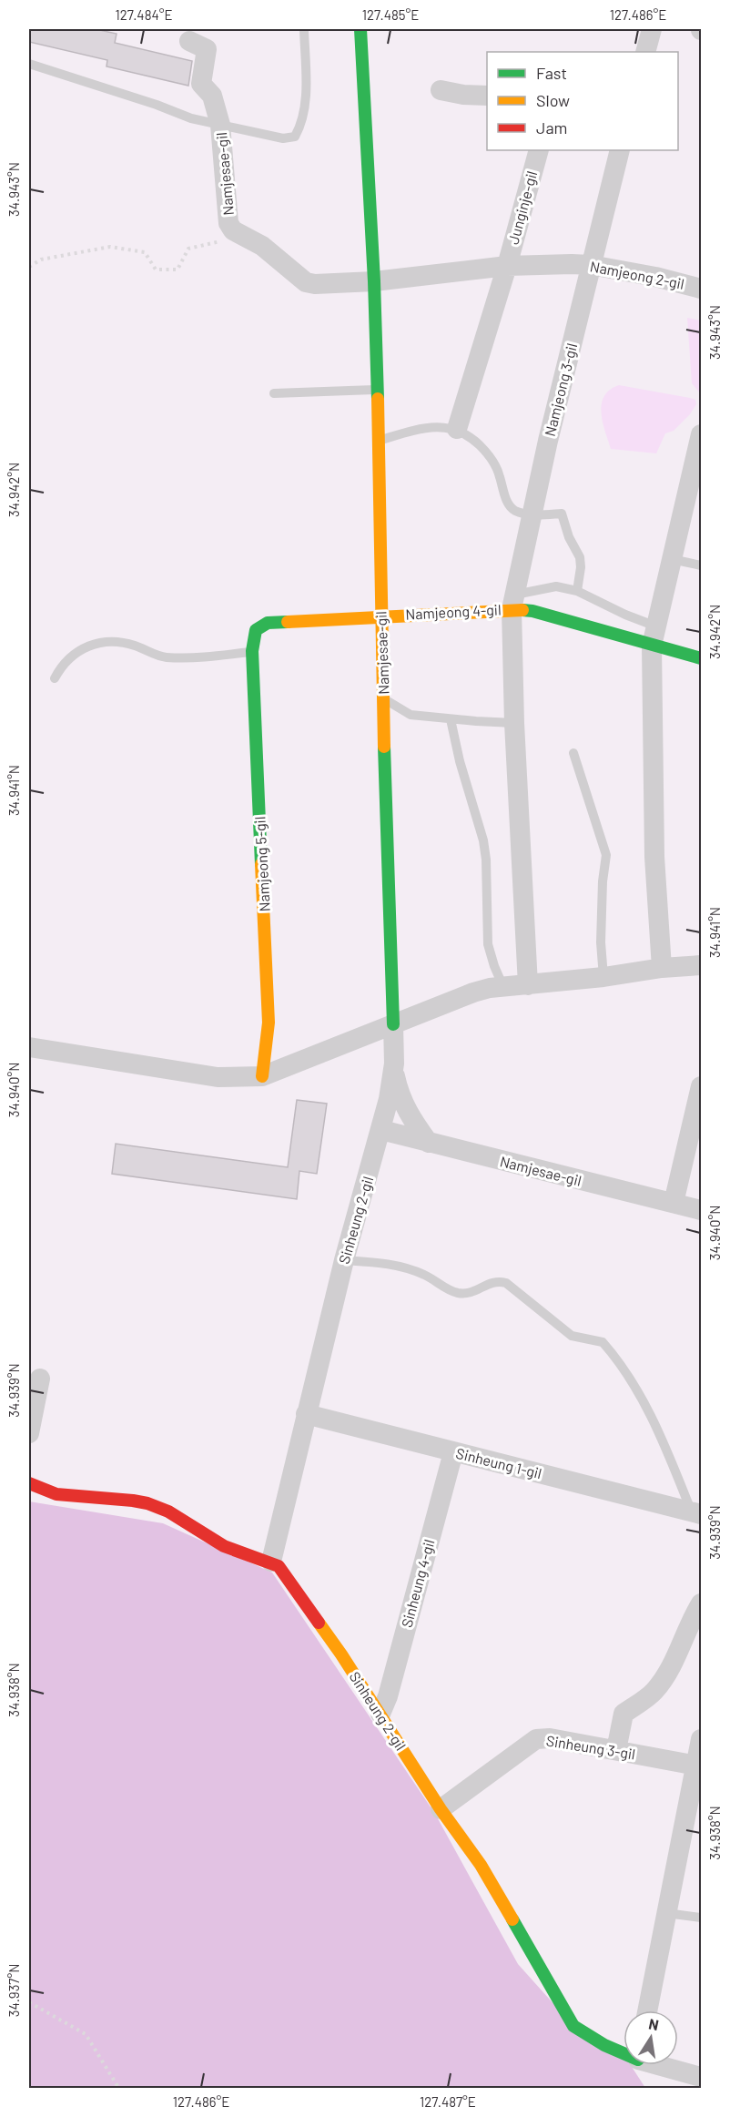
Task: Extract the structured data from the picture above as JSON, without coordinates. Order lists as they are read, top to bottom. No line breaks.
{"streets":{"street":["Namjesae-gil","Junginje-gil","Namjeong 2-gil","Namjeong 3-gil","Namjeong 4-gil","Namjeong 5-gil","Sinheung 2-gil","Sinheung 1-gil","Sinheung 4-gil","Sinheung 3-gil"]},"crossings":[["Namjesae-gil","Namjeong 2-gil"],["Namjesae-gil","Namjeong 4-gil"],["Namjesae-gil","Sinheung 2-gil"],["Junginje-gil","Namjeong 2-gil"],["Namjeong 2-gil","Namjeong 3-gil"],["Namjeong 3-gil","Namjeong 4-gil"],["Namjeong 4-gil","Namjeong 5-gil"],["Sinheung 2-gil","Sinheung 1-gil"],["Sinheung 2-gil","Sinheung 4-gil"],["Sinheung 2-gil","Sinheung 3-gil"],["Sinheung 1-gil","Sinheung 4-gil"]],"legend":["Fast","Slow","Jam"],"north":"top","coordinates":["127.484°E","127.485°E","127.486°E","34.943°N","34.942°N","34.941°N","34.940°N","34.939°N","34.938°N","34.937°N","127.487°E"]}
